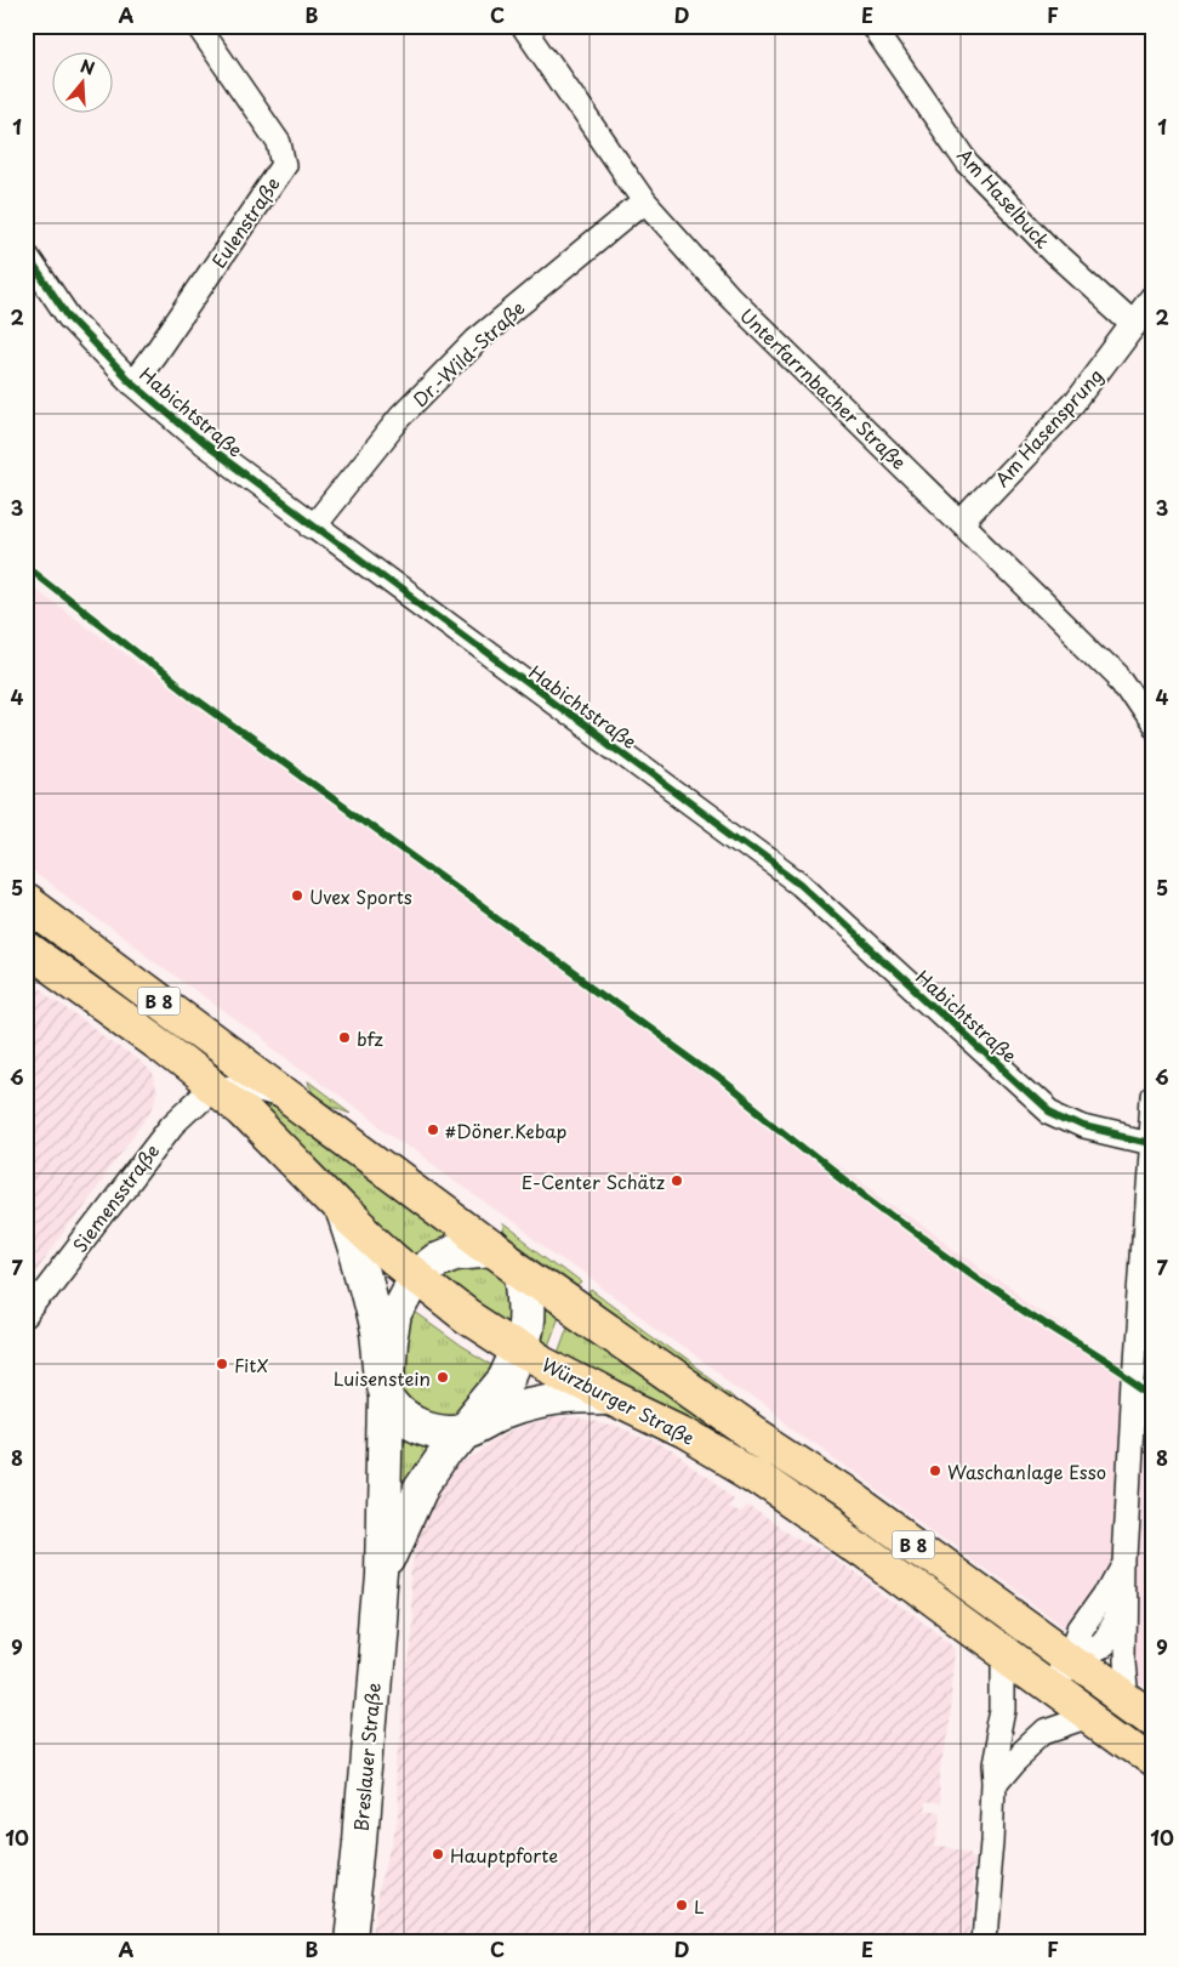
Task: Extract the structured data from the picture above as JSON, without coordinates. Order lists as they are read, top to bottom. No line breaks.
{"streets":{"main road":["B 8","Würzburger Straße","Breslauer Straße"],"street":["Am Haselbuck","Eulenstraße","Dr.-Wild-Straße","Unterfarrnbacher Straße","Habichtstraße","Am Hasensprung","Siemensstraße"]},"crossings":[["Am Haselbuck","Am Hasensprung"],["Eulenstraße","Habichtstraße"],["Dr.-Wild-Straße","Unterfarrnbacher Straße"],["Dr.-Wild-Straße","Habichtstraße"],["Unterfarrnbacher Straße","Am Hasensprung"],["Siemensstraße","Würzburger Straße"],["Würzburger Straße","Breslauer Straße"]],"places":["Uvex Sports","bfz","#Döner.Kebap","E-Center Schätz","FitX","Luisenstein","Waschanlage Esso","Hauptpforte","L"],"north":"top","grid":{"columns":["A","B","C","D","E","F"],"rows":["1","2","3","4","5","6","7","8","9","10"]}}
